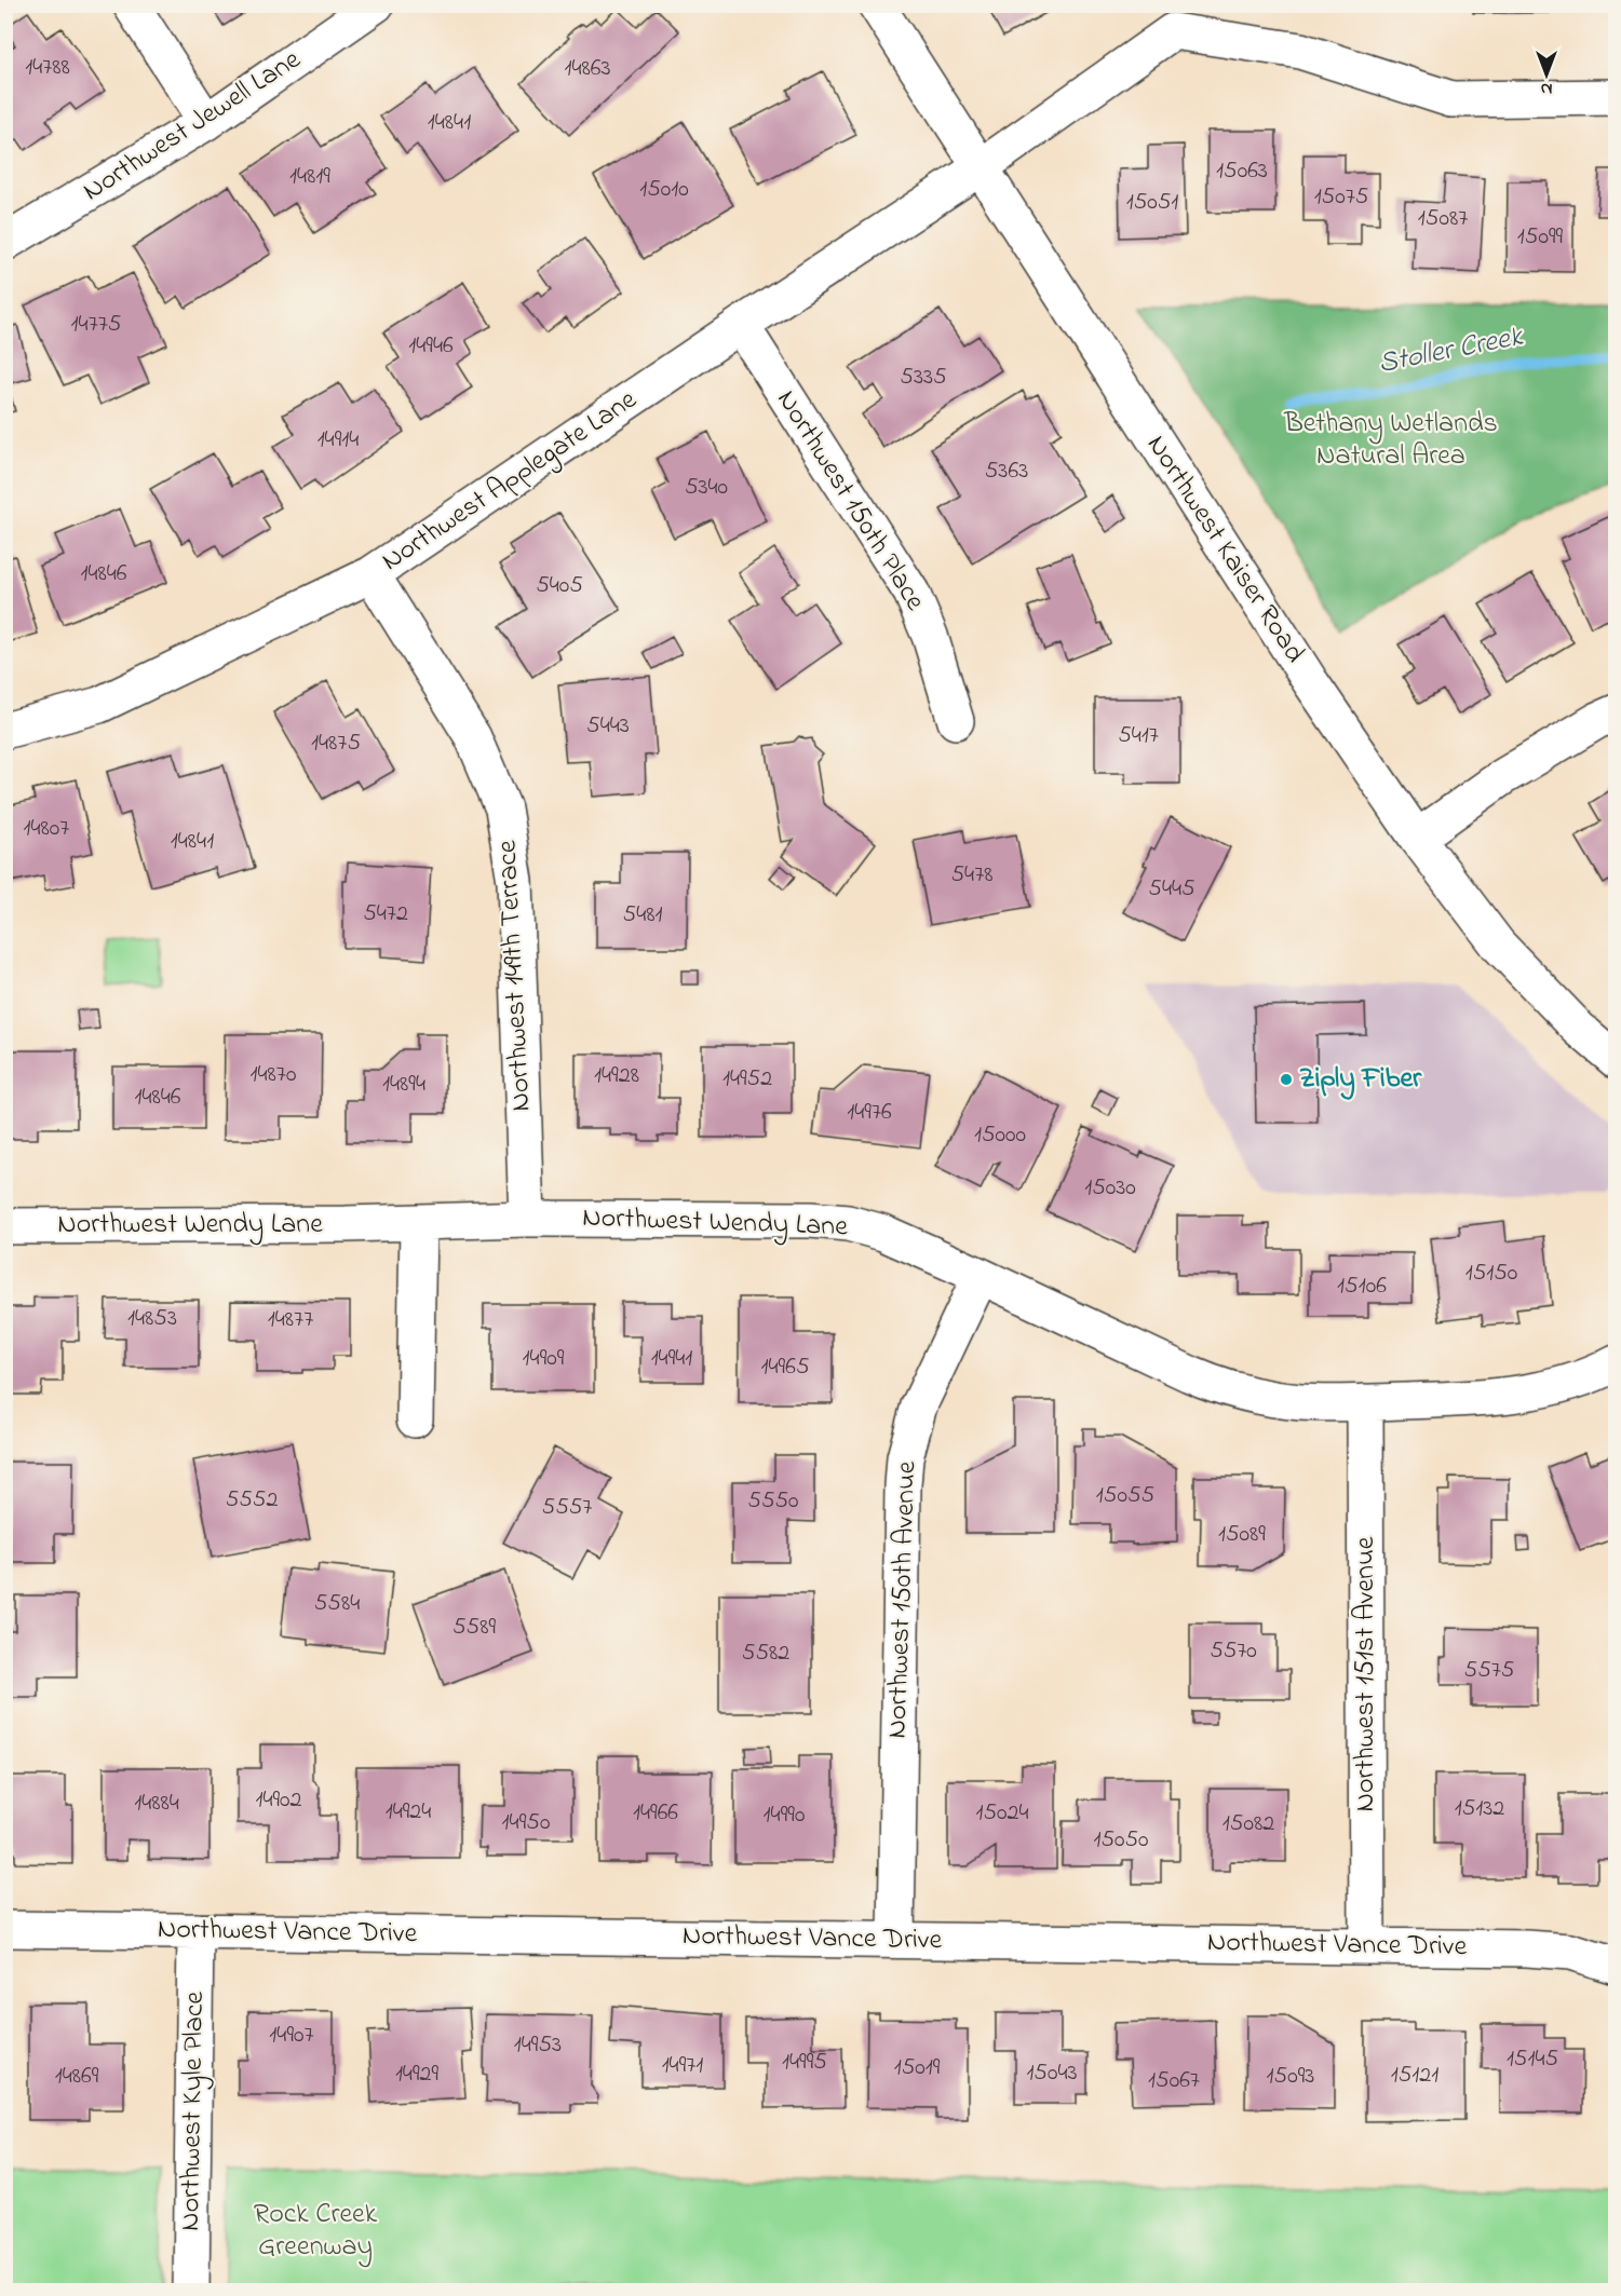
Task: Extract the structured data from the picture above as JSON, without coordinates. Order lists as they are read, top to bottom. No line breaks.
{"streets":{"street":["Northwest Jewell Lane","Northwest Applegate Lane","Northwest 150th Place","Northwest Kaiser Road","Northwest 149th Terrace","Northwest Wendy Lane","Northwest 150th Avenue","Northwest 151st Avenue","Northwest Vance Drive","Northwest Kyle Place"]},"crossings":[["Northwest Applegate Lane","Northwest 150th Place"],["Northwest Applegate Lane","Northwest Kaiser Road"],["Northwest Applegate Lane","Northwest 149th Terrace"],["Northwest 149th Terrace","Northwest Wendy Lane"],["Northwest Wendy Lane","Northwest 150th Avenue"],["Northwest Wendy Lane","Northwest 151st Avenue"],["Northwest 150th Avenue","Northwest Vance Drive"],["Northwest 151st Avenue","Northwest Vance Drive"],["Northwest Vance Drive","Northwest Kyle Place"]],"water":["Stoller Creek"],"parks":["Bethany Wetlands Natural Area","Rock Creek Greenway"],"places":["Ziply Fiber"],"house_numbers":["14788","14863","14841","15063","14819","15010","15075","15051","15087","15099","14775","14946","5335","14914","5363","5340","14846","5405","5443","5417","14875","14807","14841","5478","5445","5472","5481","14870","14928","14952","14894","14846","14976","15000","15030","15150","15106","14853","14877","14909","14941","14965","15055","5552","5550","5557","15089","5584","5589","5570","5582","5575","14902","14884","15132","14924","14966","15024","14990","14950","15082","15050","14907","14953","15145","14995","14971","15019","15043","14929","15121","14869","15093","15067"],"north":"bottom"}
